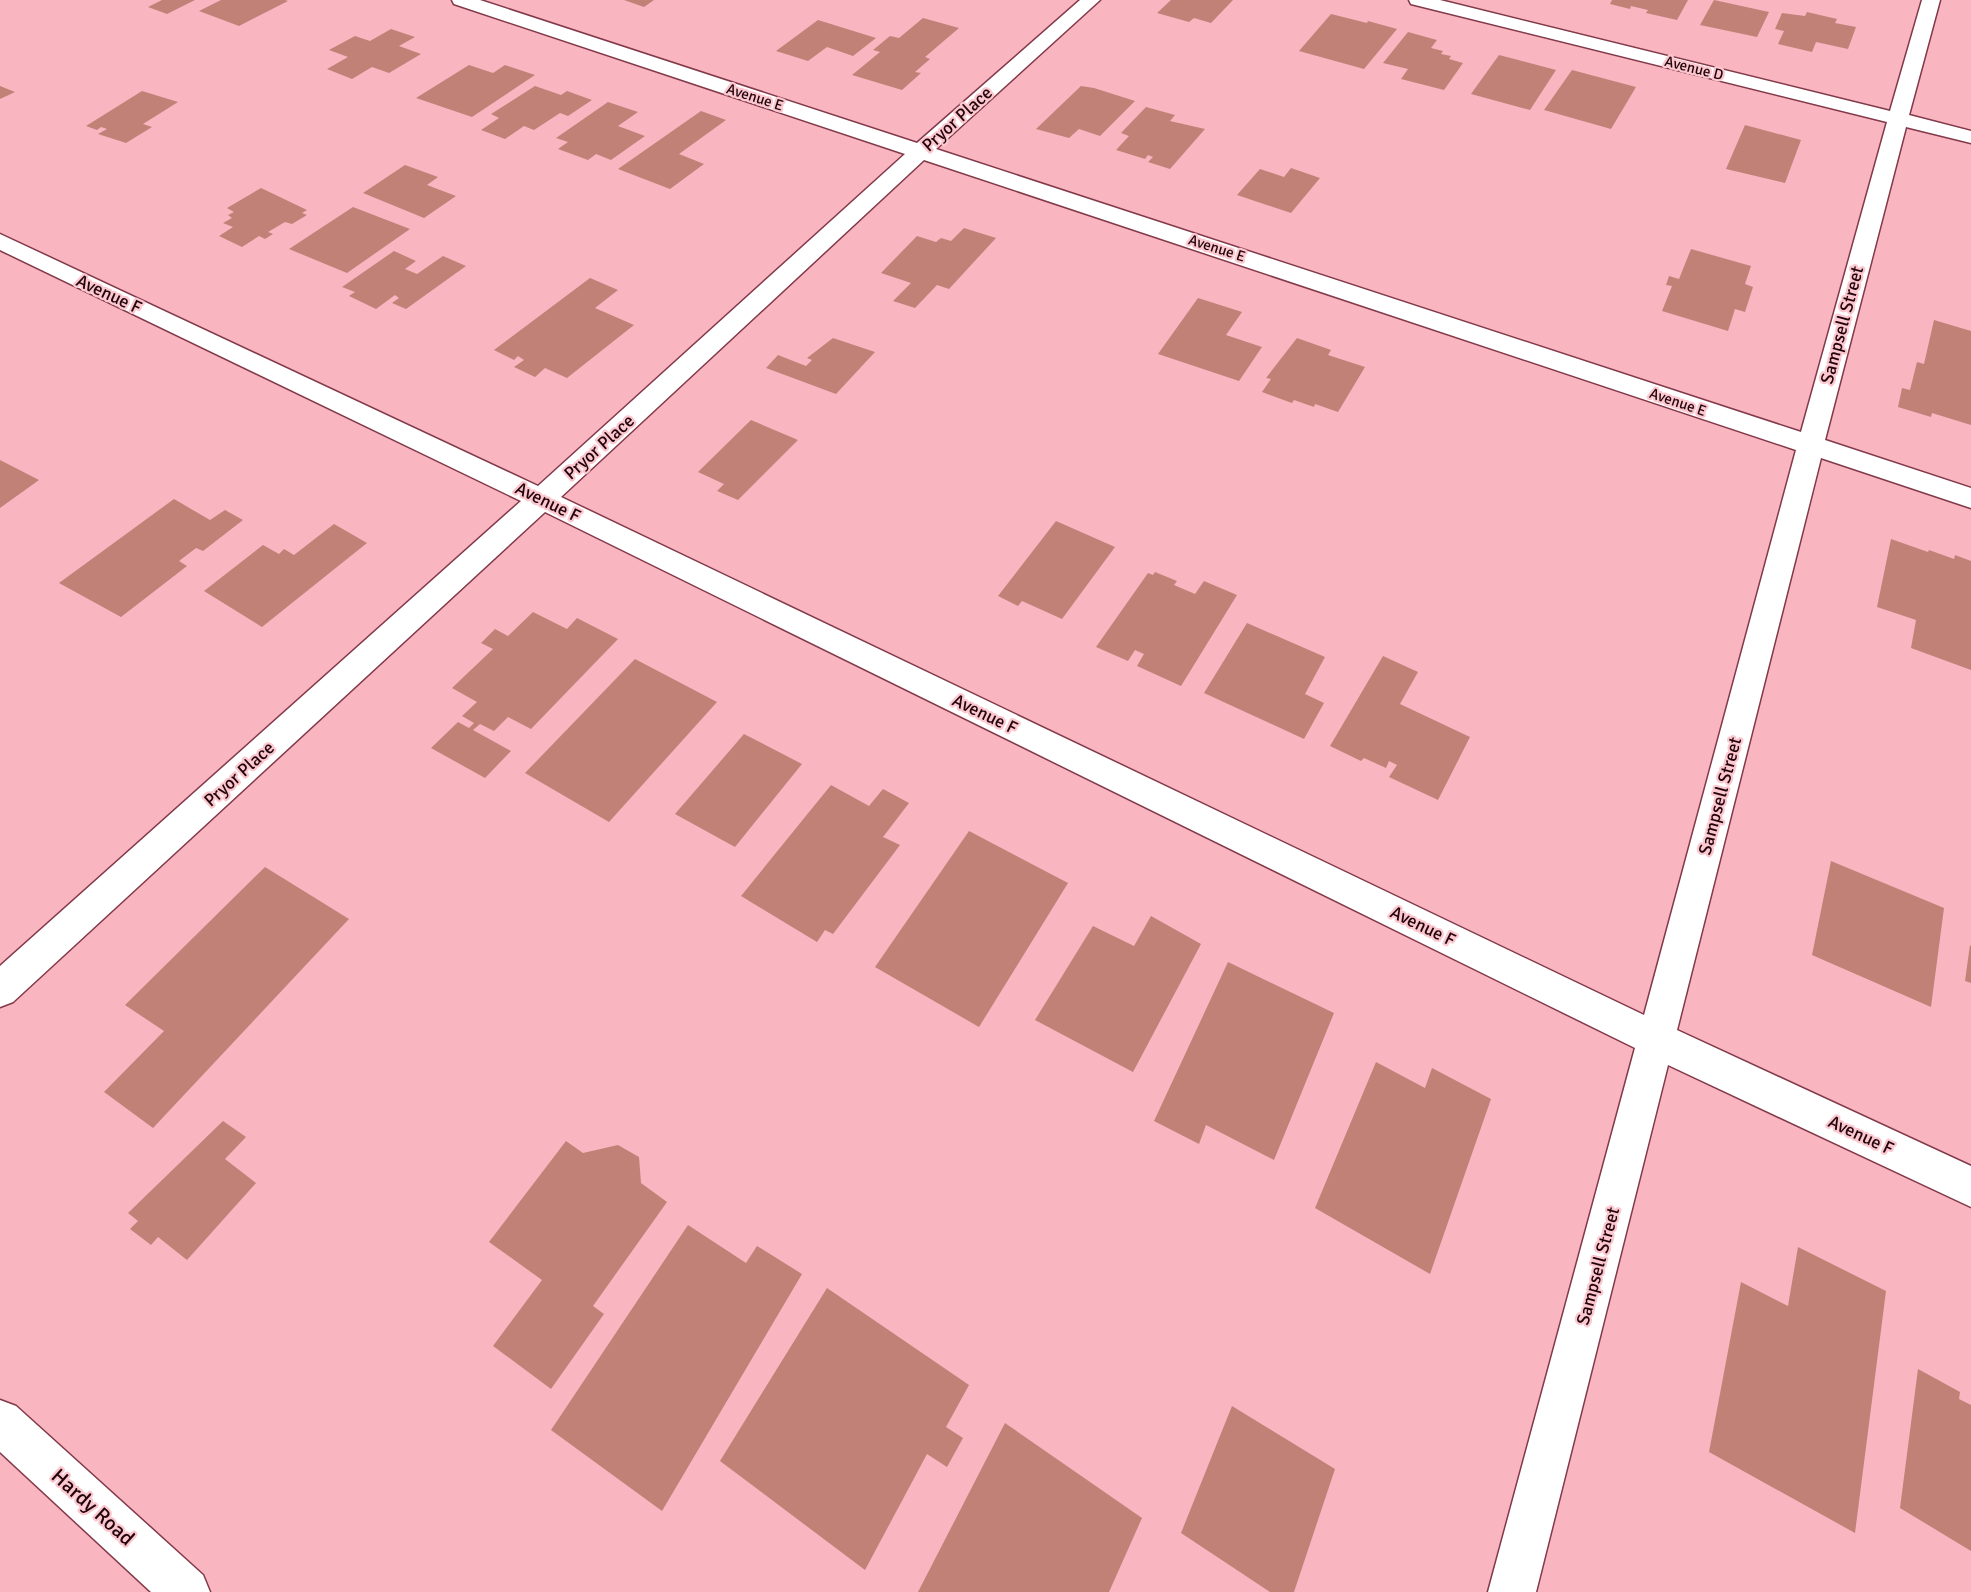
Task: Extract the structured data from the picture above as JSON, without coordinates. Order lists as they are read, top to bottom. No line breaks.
{"streets":{"street":["Avenue D","Avenue E","Pryor Place","Avenue F","Sampsell Street","Hardy Road"]},"crossings":[["Avenue D","Sampsell Street"],["Avenue E","Pryor Place"],["Avenue E","Sampsell Street"],["Pryor Place","Avenue F"],["Avenue F","Sampsell Street"]]}
